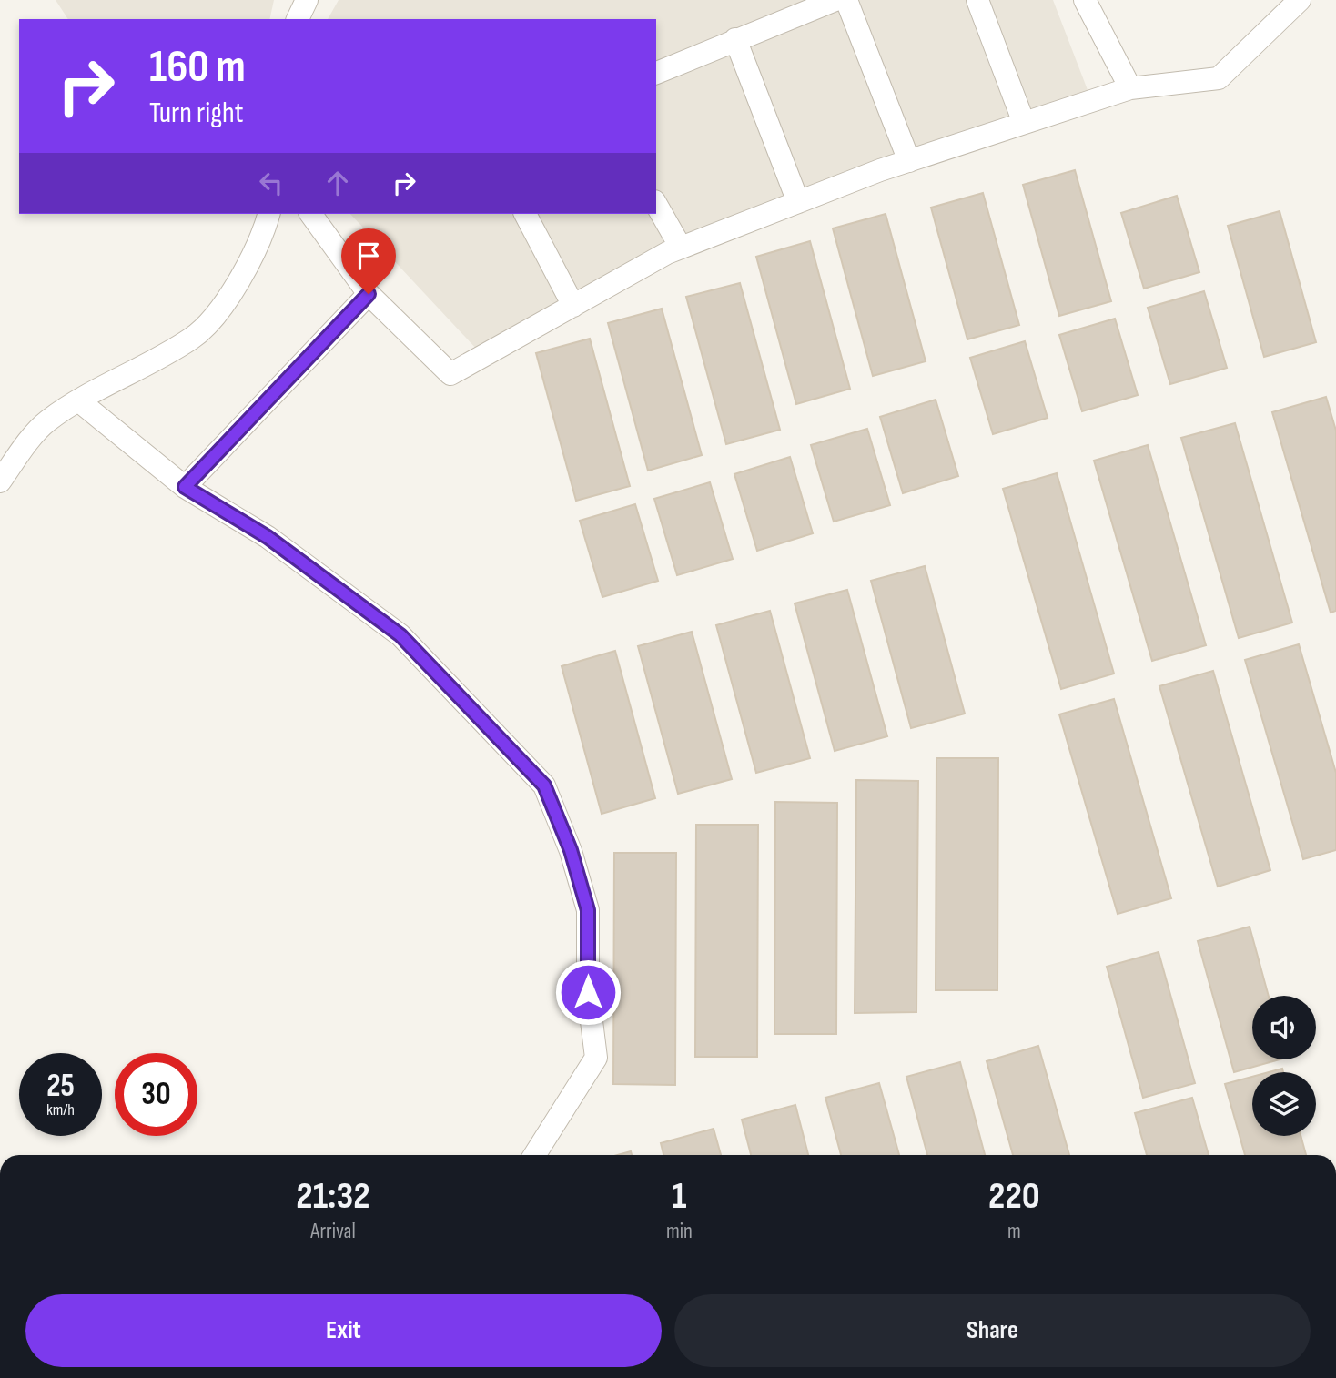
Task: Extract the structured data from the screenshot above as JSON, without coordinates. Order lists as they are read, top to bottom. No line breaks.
{"page":{"turn":["160 m","Turn right"],"speed":"25 km/h","limit":"30","eta":["21:32","Arrival","1","min","220","m"],"buttons":["Exit","Share"]}}
